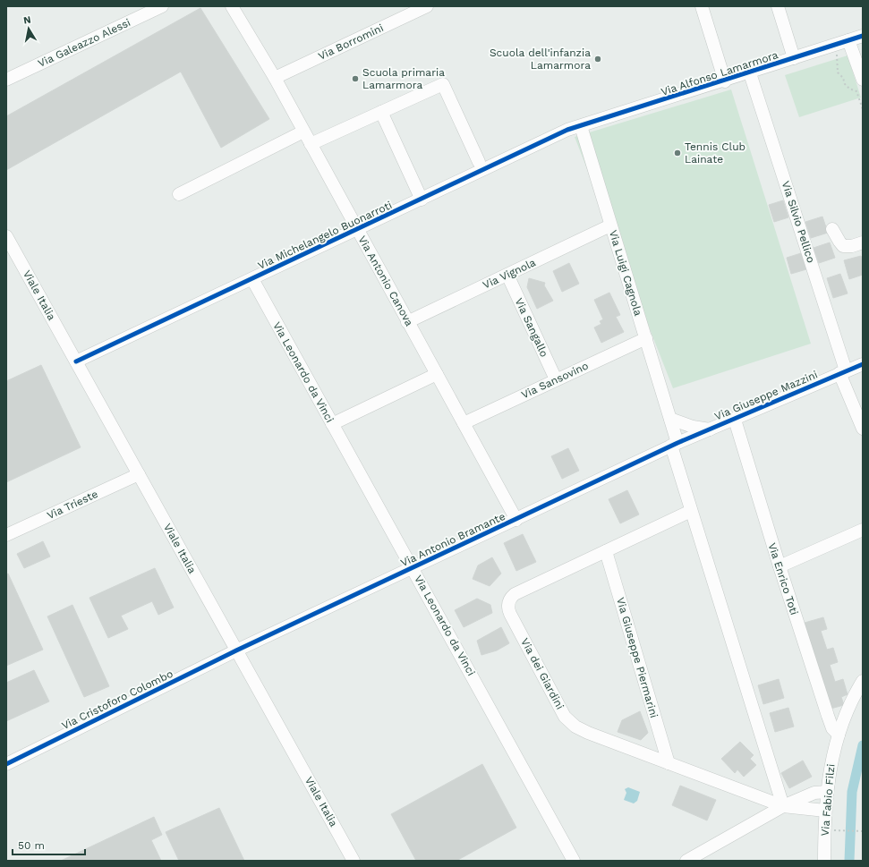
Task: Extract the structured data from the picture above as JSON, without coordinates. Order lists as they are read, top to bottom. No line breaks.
{"streets":{"street":["Via Borromini","Via Galeazzo Alessi","Via Alfonso Lamarmora","Via Silvio Pellico","Via Michelangelo Buonarroti","Via Luigi Cagnola","Via Vignola","Via Antonio Canova","Viale Italia","Via Sangallo","Via Leonardo da Vinci","Via Sansovino","Via Giuseppe Mazzini","Via Trieste","Via Antonio Bramante","Via Enrico Toti","Via Giuseppe Piermarini","Via dei Giardini","Via Cristoforo Colombo","Via Fabio Filzi"]},"crossings":[["Via Borromini","Via Antonio Canova"],["Via Alfonso Lamarmora","Via Silvio Pellico"],["Via Alfonso Lamarmora","Via Michelangelo Buonarroti"],["Via Alfonso Lamarmora","Via Luigi Cagnola"],["Via Silvio Pellico","Via Giuseppe Mazzini"],["Via Michelangelo Buonarroti","Via Luigi Cagnola"],["Via Michelangelo Buonarroti","Via Antonio Canova"],["Via Michelangelo Buonarroti","Viale Italia"],["Via Michelangelo Buonarroti","Via Leonardo da Vinci"],["Via Luigi Cagnola","Via Vignola"],["Via Luigi Cagnola","Via Sansovino"],["Via Luigi Cagnola","Via Giuseppe Mazzini"],["Via Luigi Cagnola","Via Antonio Bramante"],["Via Luigi Cagnola","Via dei Giardini"],["Via Vignola","Via Antonio Canova"],["Via Vignola","Via Sangallo"],["Via Antonio Canova","Via Sansovino"],["Via Antonio Canova","Via Antonio Bramante"],["Viale Italia","Via Trieste"],["Viale Italia","Via Antonio Bramante"],["Viale Italia","Via Cristoforo Colombo"],["Via Sangallo","Via Sansovino"],["Via Leonardo da Vinci","Via Antonio Bramante"],["Via Giuseppe Mazzini","Via Antonio Bramante"],["Via Giuseppe Mazzini","Via Enrico Toti"],["Via Antonio Bramante","Via Cristoforo Colombo"],["Via Enrico Toti","Via Fabio Filzi"],["Via Giuseppe Piermarini","Via dei Giardini"],["Via dei Giardini","Via Fabio Filzi"]],"places":["Scuola dell'infanzia Lamarmora","Scuola primaria Lamarmora","Tennis Club Lainate"],"scale_bar":"50 m","north":"top"}
